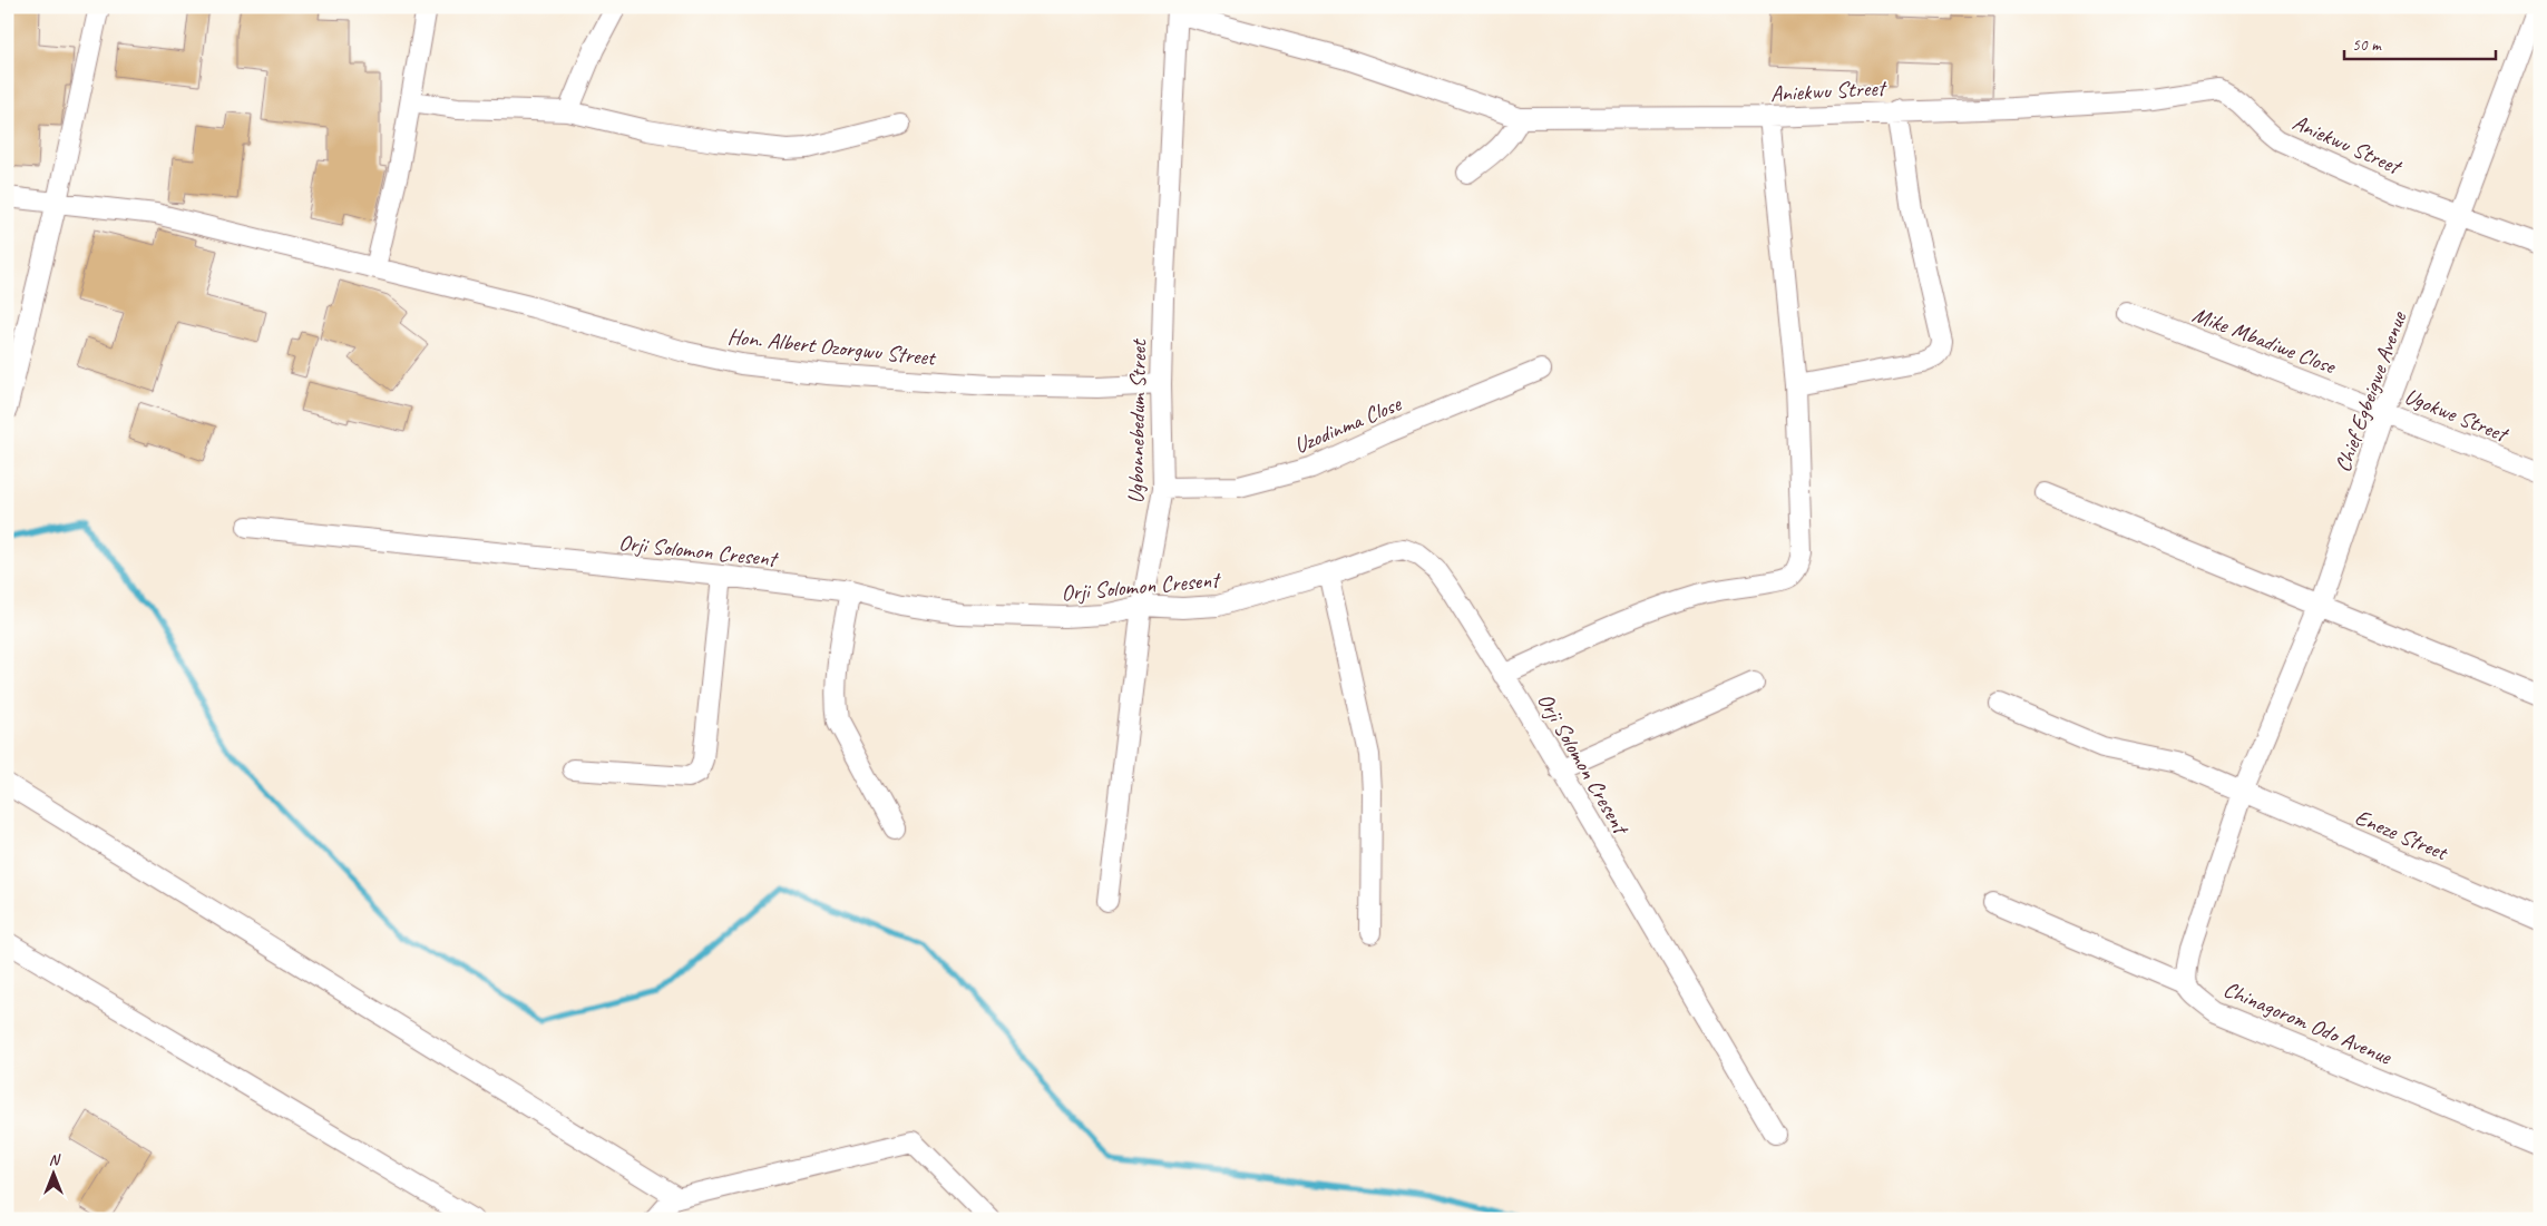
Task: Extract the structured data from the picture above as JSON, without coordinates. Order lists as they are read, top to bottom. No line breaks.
{"streets":{"street":["Aniekwu Street","Mike Mbadiwe Close","Hon. Albert Ozorgwu Street","Chief Egbeigwe Avenue","Ugokwe Street","Ugbonnebedum Street","Uzodinma Close","Orji Solomon Cresent","Eneze Street","Chinagorom Odo Avenue"]},"crossings":[["Aniekwu Street","Chief Egbeigwe Avenue"],["Aniekwu Street","Ugbonnebedum Street"],["Mike Mbadiwe Close","Chief Egbeigwe Avenue"],["Mike Mbadiwe Close","Ugokwe Street"],["Hon. Albert Ozorgwu Street","Ugbonnebedum Street"],["Chief Egbeigwe Avenue","Ugokwe Street"],["Chief Egbeigwe Avenue","Eneze Street"],["Chief Egbeigwe Avenue","Chinagorom Odo Avenue"],["Ugbonnebedum Street","Uzodinma Close"],["Ugbonnebedum Street","Orji Solomon Cresent"]],"scale_bar":"50 m","north":"top"}
